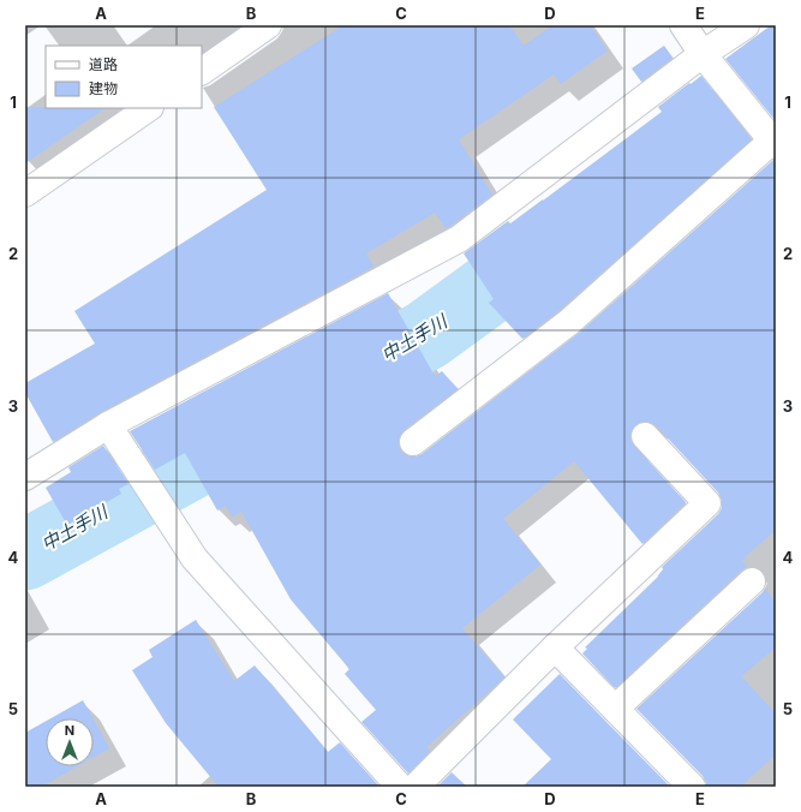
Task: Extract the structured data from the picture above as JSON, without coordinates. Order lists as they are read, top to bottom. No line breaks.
{"water":["中土手川"],"legend":["道路","建物"],"north":"top","grid":{"columns":["A","B","C","D","E"],"rows":["1","2","3","4","5"]}}
